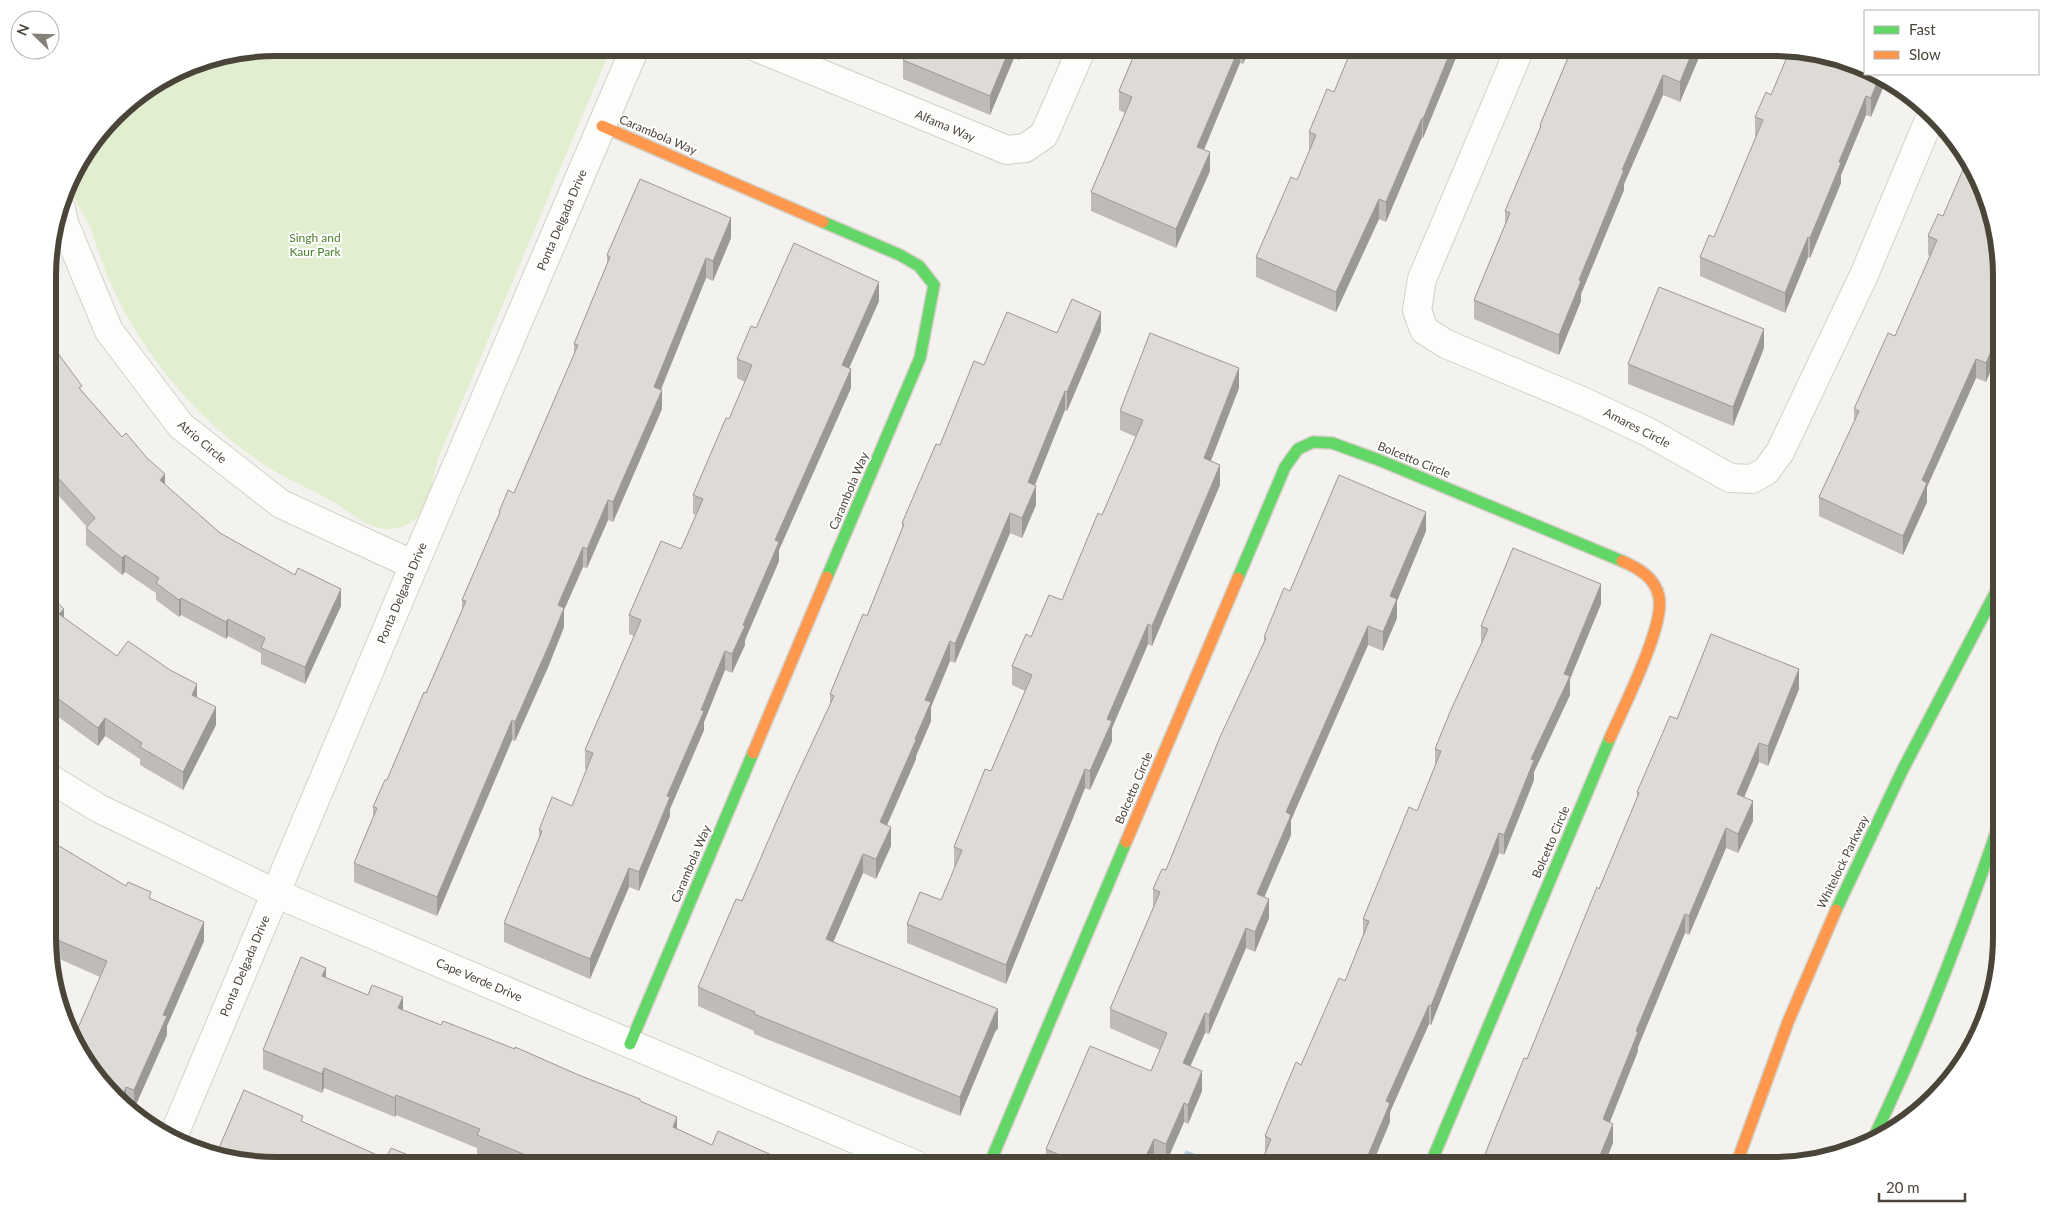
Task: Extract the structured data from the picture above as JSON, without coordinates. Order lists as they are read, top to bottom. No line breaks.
{"streets":{"street":["Alfama Way","Carambola Way","Ponta Delgada Drive","Amares Circle","Atrio Circle","Bolcetto Circle","Whitelock Parkway","Cape Verde Drive"]},"crossings":[["Carambola Way","Ponta Delgada Drive"],["Carambola Way","Cape Verde Drive"],["Ponta Delgada Drive","Atrio Circle"],["Ponta Delgada Drive","Cape Verde Drive"]],"parks":["Singh and Kaur Park"],"legend":["Fast","Slow"],"scale_bar":"20 m","north":"top left"}
